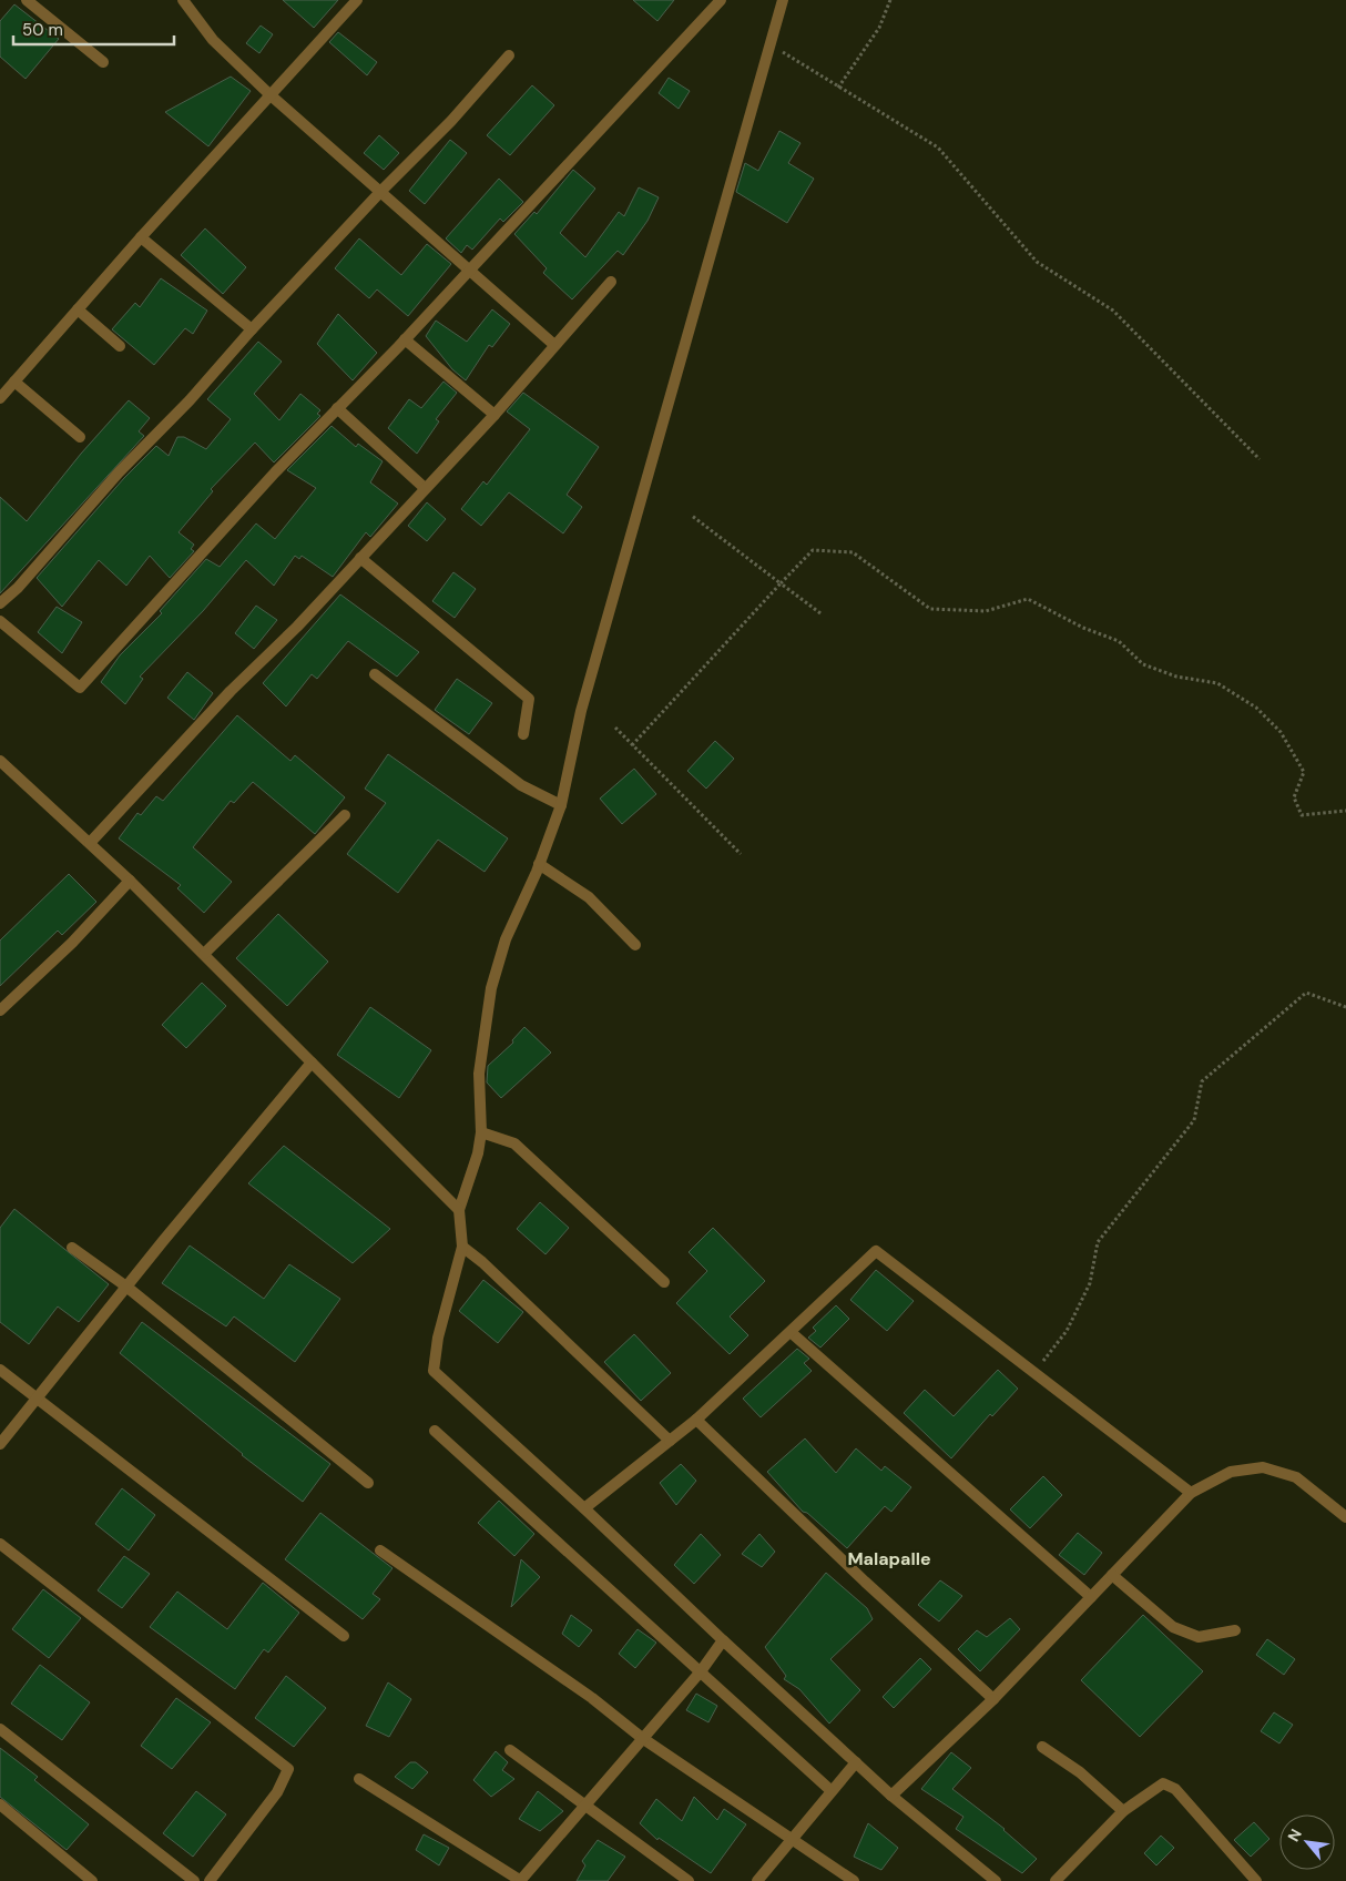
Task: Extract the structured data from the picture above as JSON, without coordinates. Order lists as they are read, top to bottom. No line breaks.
{"districts":["Malapalle"],"scale_bar":"50 m","north":"top left"}
